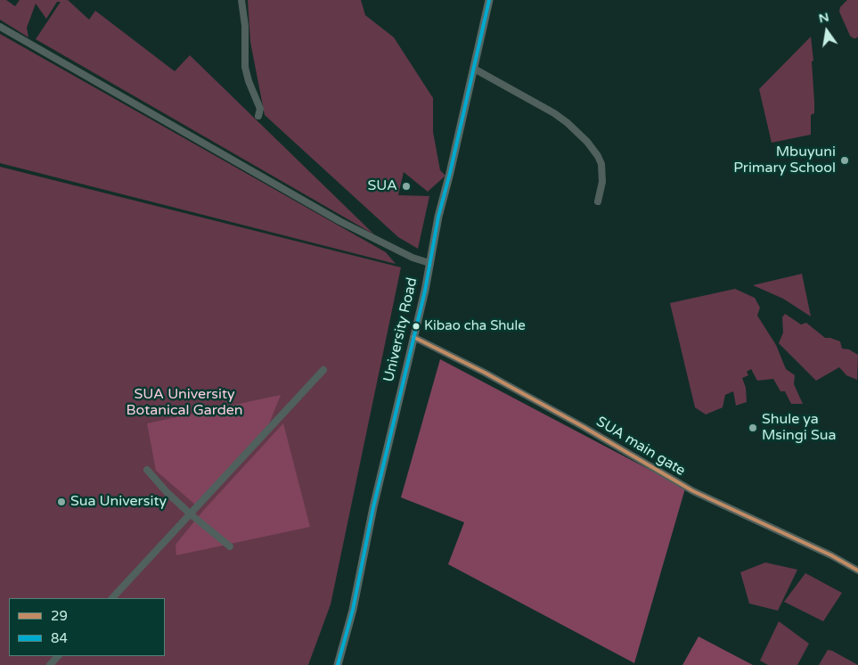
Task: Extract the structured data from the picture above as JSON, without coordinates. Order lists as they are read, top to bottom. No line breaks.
{"streets":{"main road":["University Road"],"street":["SUA main gate"]},"crossings":[["University Road","SUA main gate"]],"parks":["SUA University Botanical Garden"],"places":["Mbuyuni Primary School","SUA","Kibao cha Shule","Shule ya Msingi Sua","Sua University"],"lines":["transit line 84","transit line 29"],"legend":["29","84"],"north":"top"}
